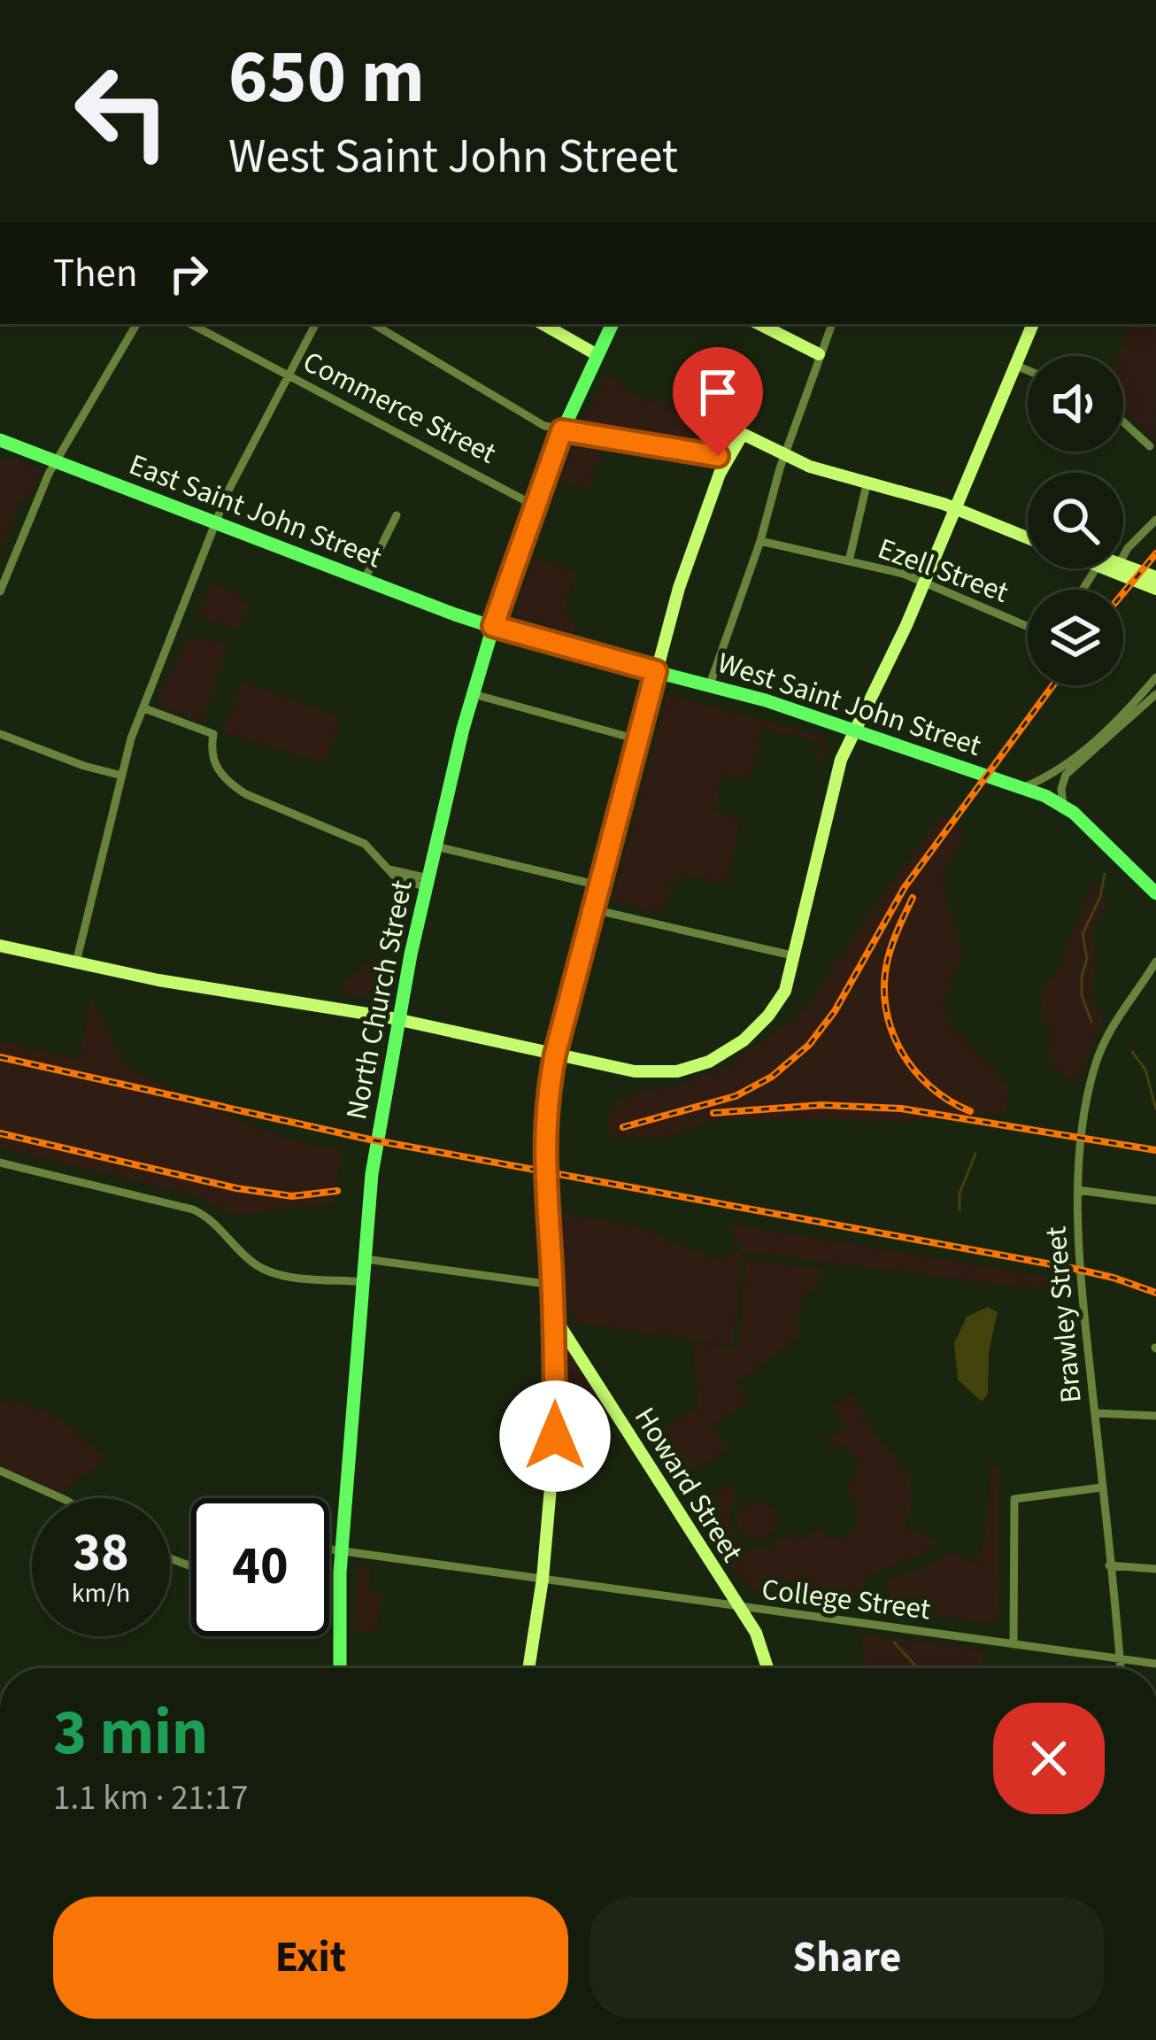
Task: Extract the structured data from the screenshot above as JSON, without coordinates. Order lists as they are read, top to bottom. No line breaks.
{"streets":{"main road":["East Saint John Street","West Saint John Street","North Church Street"],"street":["Commerce Street","Ezell Street","Brawley Street","Howard Street","College Street"]},"crossings":[["Commerce Street","North Church Street"],["East Saint John Street","West Saint John Street"],["East Saint John Street","North Church Street"],["West Saint John Street","North Church Street"],["North Church Street","College Street"],["Brawley Street","College Street"],["Howard Street","College Street"]],"page":{"turn":["650 m","West Saint John Street"],"then":"Then","speed":"38 km/h","limit":"40","heading":["3 min","1.1 km · 21:17"],"buttons":["Exit","Share"]}}
